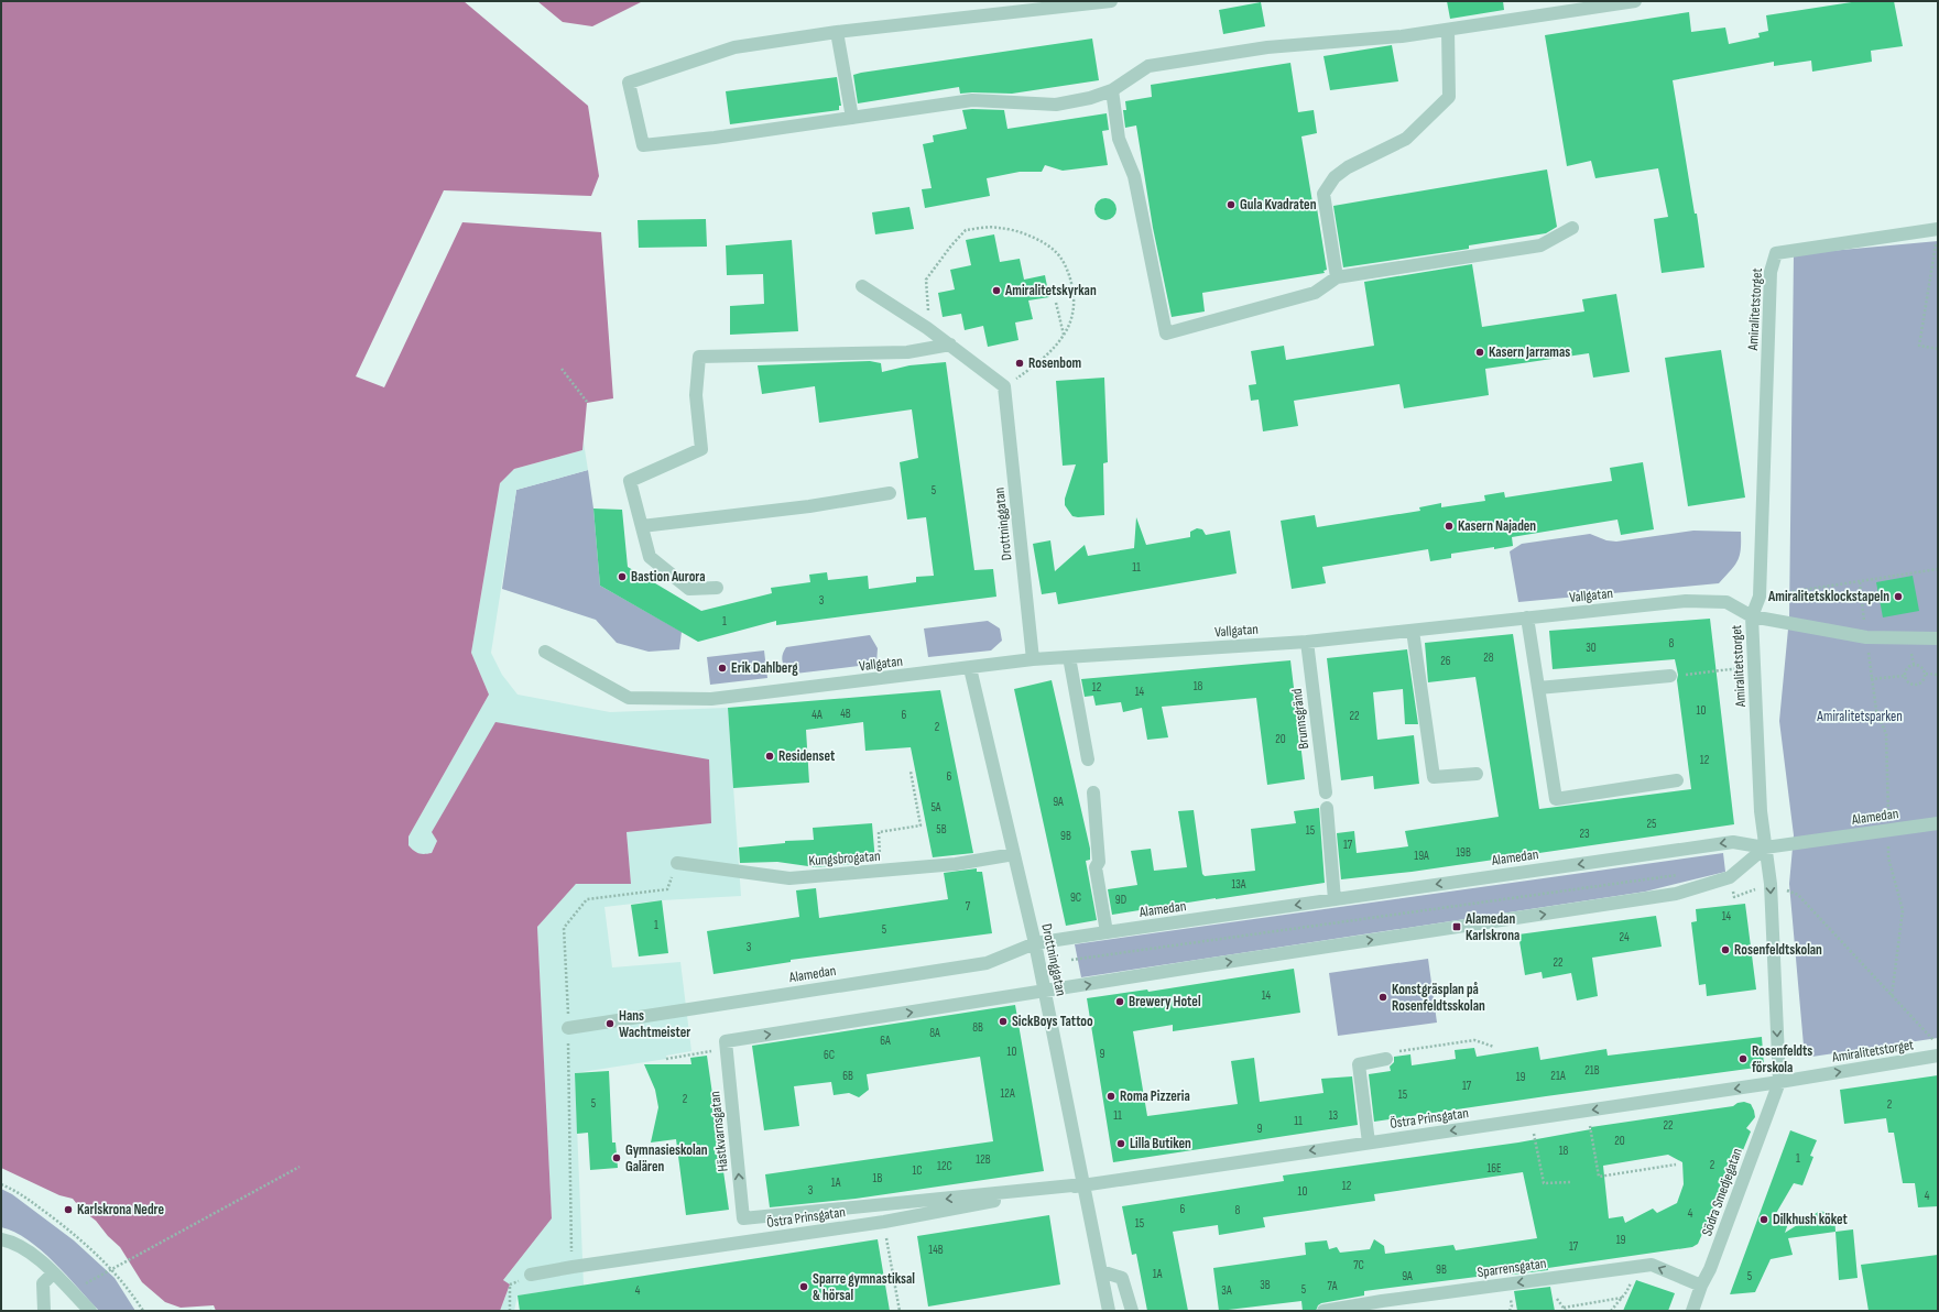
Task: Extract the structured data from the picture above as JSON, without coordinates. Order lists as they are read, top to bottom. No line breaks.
{"streets":{"street":["Amiralitetstorget","Drottninggatan","Vallgatan","Brunnsgränd","Alamedan","Kungsbrogatan","Östra Prinsgatan","Hästkvarnsgatan","Södra Smedjegatan","Sparrensgatan"]},"crossings":[["Amiralitetstorget","Vallgatan"],["Amiralitetstorget","Alamedan"],["Amiralitetstorget","Östra Prinsgatan"],["Amiralitetstorget","Södra Smedjegatan"],["Drottninggatan","Vallgatan"],["Drottninggatan","Alamedan"],["Drottninggatan","Kungsbrogatan"],["Drottninggatan","Östra Prinsgatan"],["Drottninggatan","Hästkvarnsgatan"],["Vallgatan","Brunnsgränd"],["Östra Prinsgatan","Hästkvarnsgatan"],["Östra Prinsgatan","Södra Smedjegatan"],["Södra Smedjegatan","Sparrensgatan"]],"one_way":["Sparrensgatan"],"parks":["Amiralitetsparken"],"places":{"other":["Gula Kvadraten","Amiralitetskyrkan","Kasern Jarramas","Rosenbom","Kasern Najaden","Bastion Aurora","Amiralitetsklockstapeln","Erik Dahlberg","Residenset","Rosenfeldtskolan","Konstgräsplan på Rosenfeldtsskolan","Brewery Hotel","SickBoys Tattoo","Hans Wachtmeister","Rosenfeldts förskola","Roma Pizzeria","Lilla Butiken","Gymnasieskolan Galären","Karlskrona Nedre","Dilkhush köket","Sparre gymnastiksal & hörsal"],"transit":["Alamedan Karlskrona"]},"house_numbers":["5","11","3","1","8","30","28","26","18","12","14","10","4B","4A","6","22","2","20","12","6","9A","5A","25","5B","15","23","9B","17","19B","19A","13A","9C","9D","7","14","1","5","24","3","22","14","8B","8A","6A","10","9","6C","21B","6B","21A","19","17","12A","15","2","5","2","11","13","11","22","9","20","18","1","12B","2","12C","16E","1C","1B","1A","12","3","10","4","6","8","4","15","19","17","14B","7C","9B","1A","9A","5","3B","7A","5","4","3A"]}
